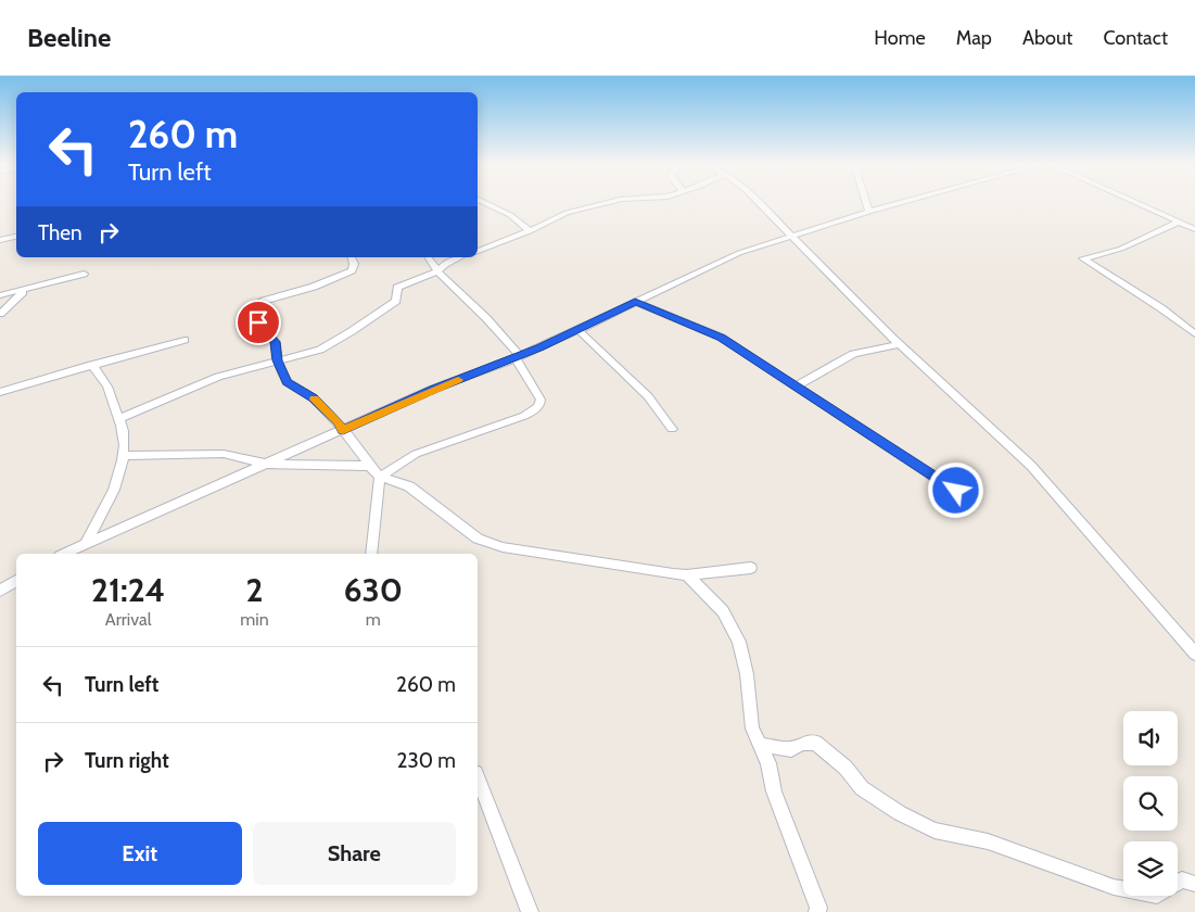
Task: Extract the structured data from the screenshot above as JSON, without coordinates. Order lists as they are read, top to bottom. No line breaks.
{"page":{"header":"Beeline","nav":["Home","Map","About","Contact"],"turn":["260 m","Turn left"],"then":"Then","eta":["21:24","Arrival","2","min","630","m"],"list":[{"name":"Turn left","value":"260 m"},{"name":"Turn right","value":"230 m"}],"buttons":["Exit","Share"]}}
